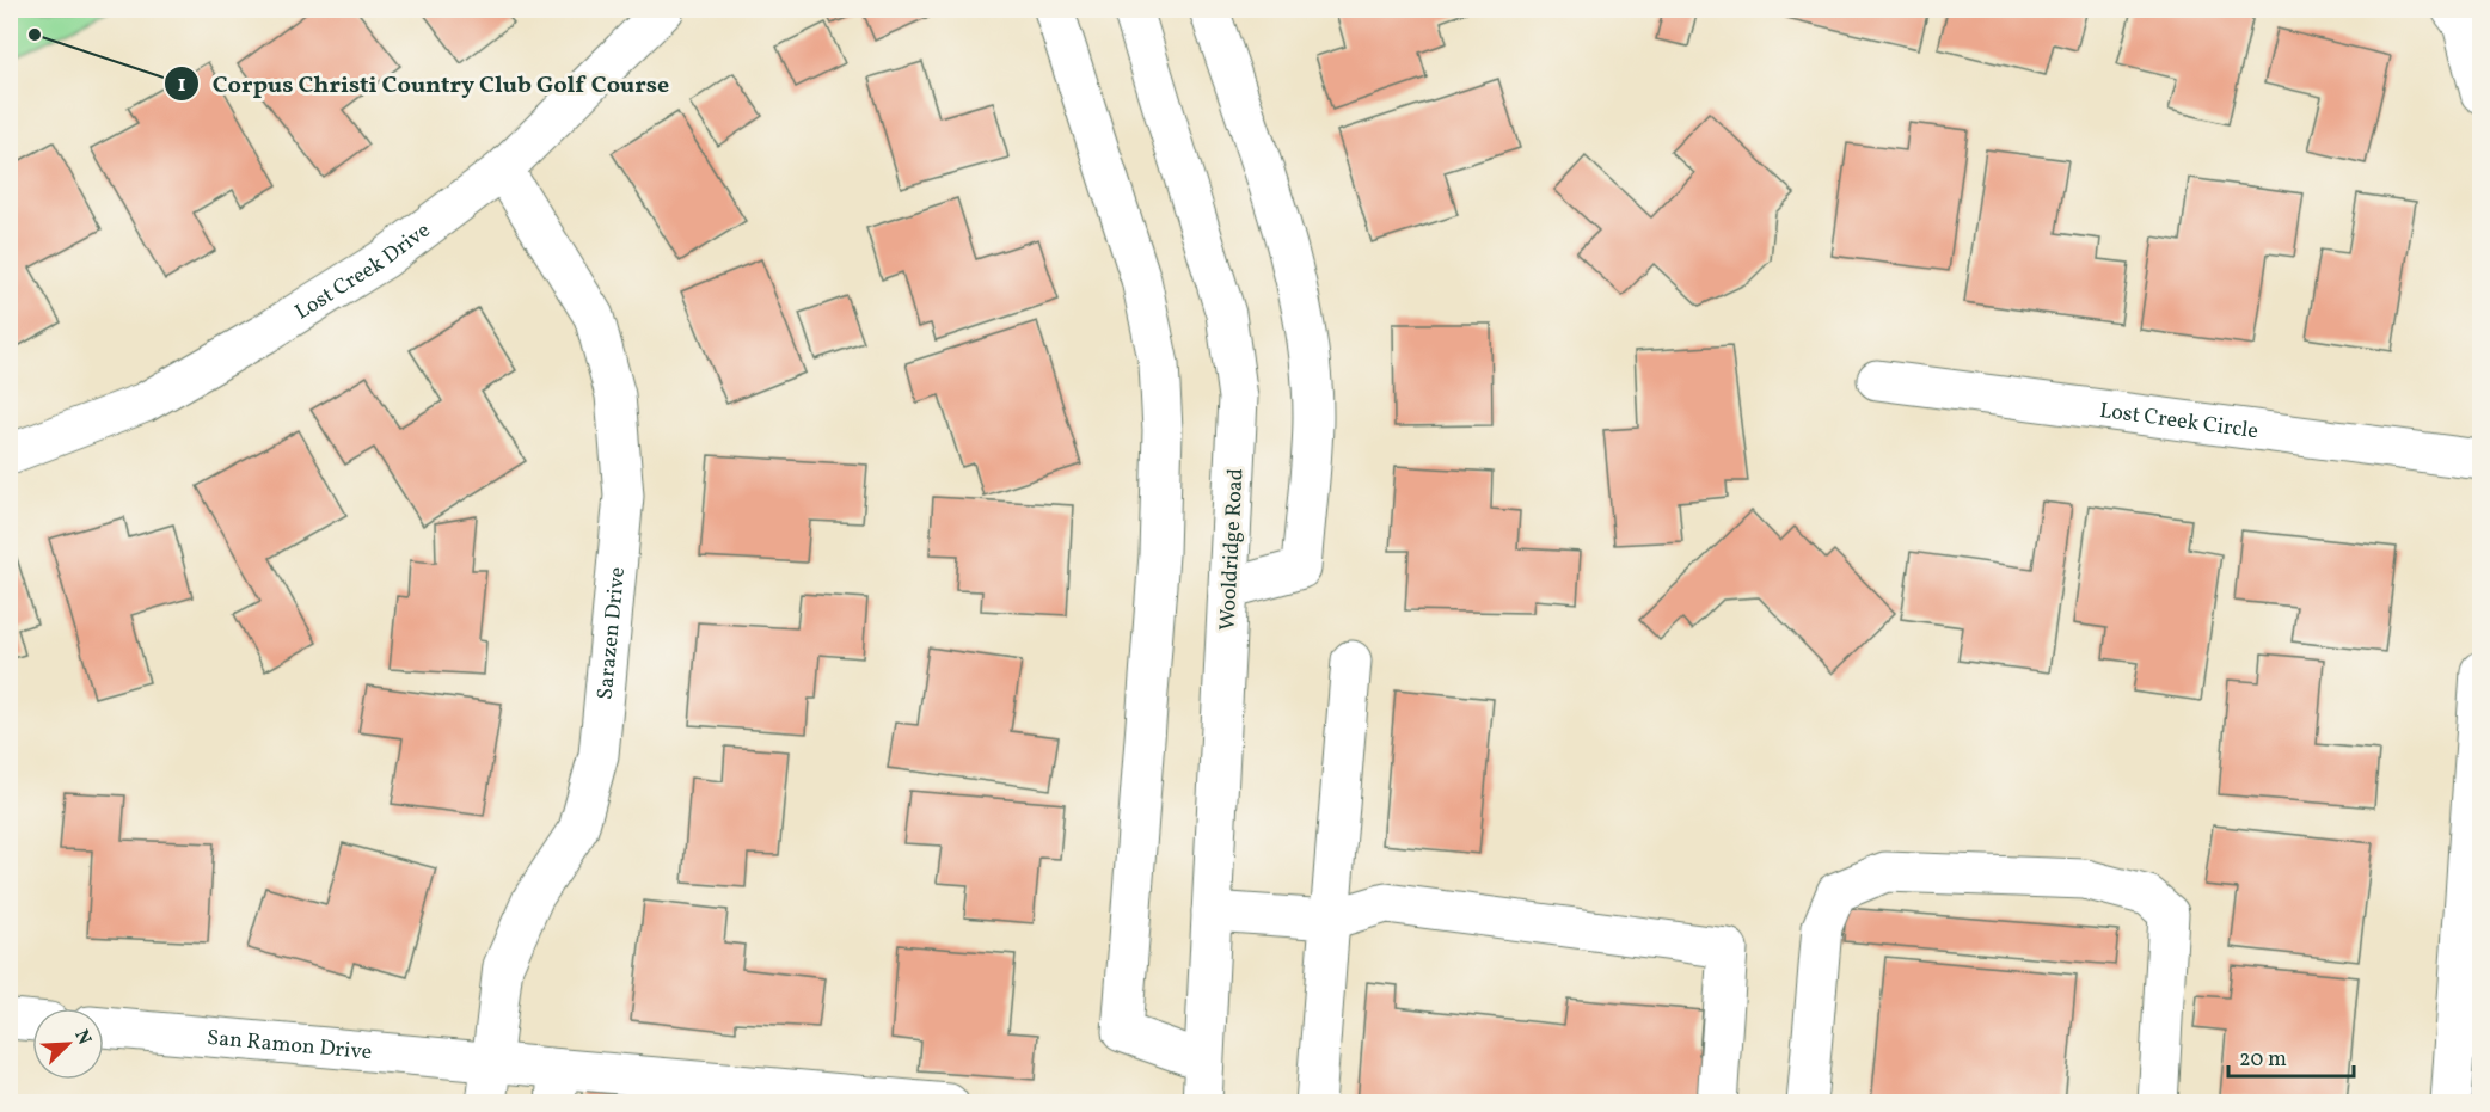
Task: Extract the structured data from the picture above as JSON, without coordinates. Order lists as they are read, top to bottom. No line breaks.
{"streets":{"street":["Lost Creek Drive","Lost Creek Circle","Wooldridge Road","Sarazen Drive","San Ramon Drive"]},"crossings":[["Lost Creek Drive","Sarazen Drive"],["Sarazen Drive","San Ramon Drive"]],"places":["Corpus Christi Country Club Golf Course"],"scale_bar":"20 m","north":"top right"}
